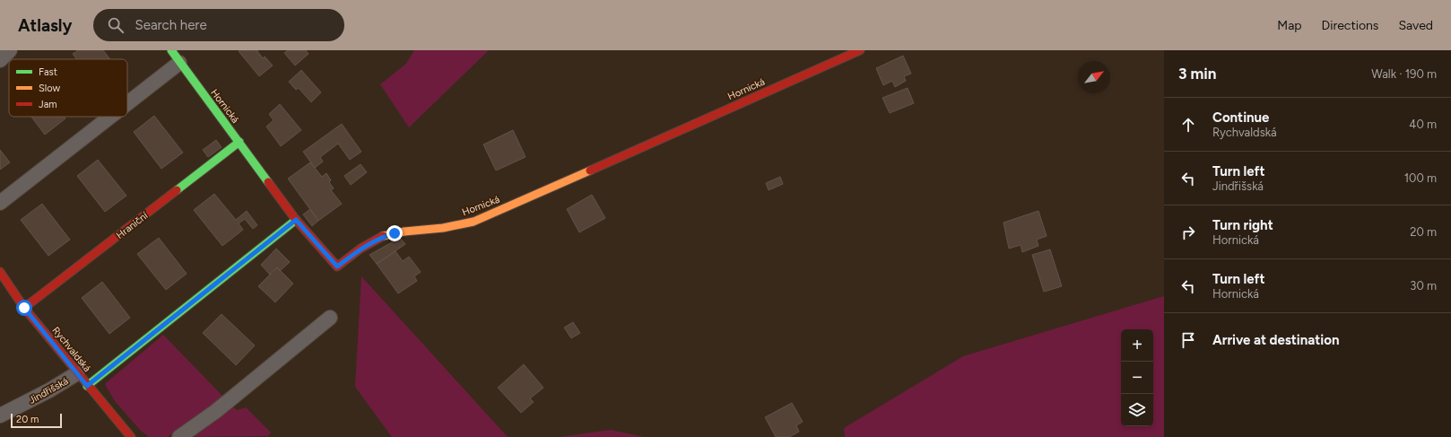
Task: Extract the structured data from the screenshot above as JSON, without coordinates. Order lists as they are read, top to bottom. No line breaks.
{"streets":{"street":["Hornická","Hraniční","Rychvaldská","Jindřišská"]},"crossings":[["Hornická","Hraniční"],["Hraniční","Rychvaldská"],["Rychvaldská","Jindřišská"]],"legend":["Fast","Slow","Jam"],"scale_bar":"20 m","north":"top right","page":{"header":"Atlasly","search":"Search here","nav":["Map","Directions","Saved"],"heading":["3 min","Walk · 190 m"],"list":[["Continue","Rychvaldská","40 m"],["Turn left","Jindřišská","100 m"],["Turn right","Hornická","20 m"],["Turn left","Hornická","30 m"],"Arrive at destination"],"map_buttons":["+","−"],"scale":"20 m"}}
